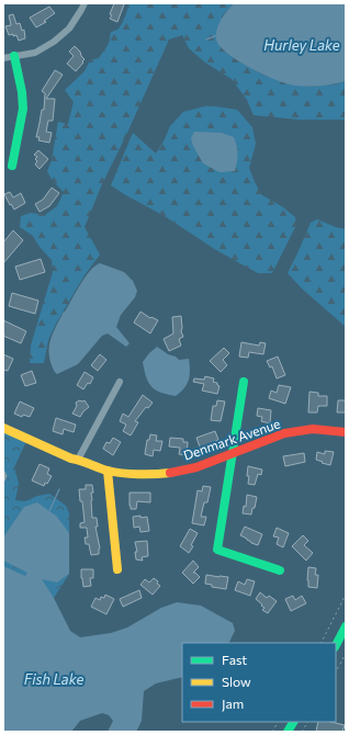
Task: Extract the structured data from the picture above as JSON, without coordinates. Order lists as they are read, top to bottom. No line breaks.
{"streets":{"street":["Denmark Avenue"]},"water":["Hurley Lake","Fish Lake"],"legend":["Fast","Slow","Jam"]}
